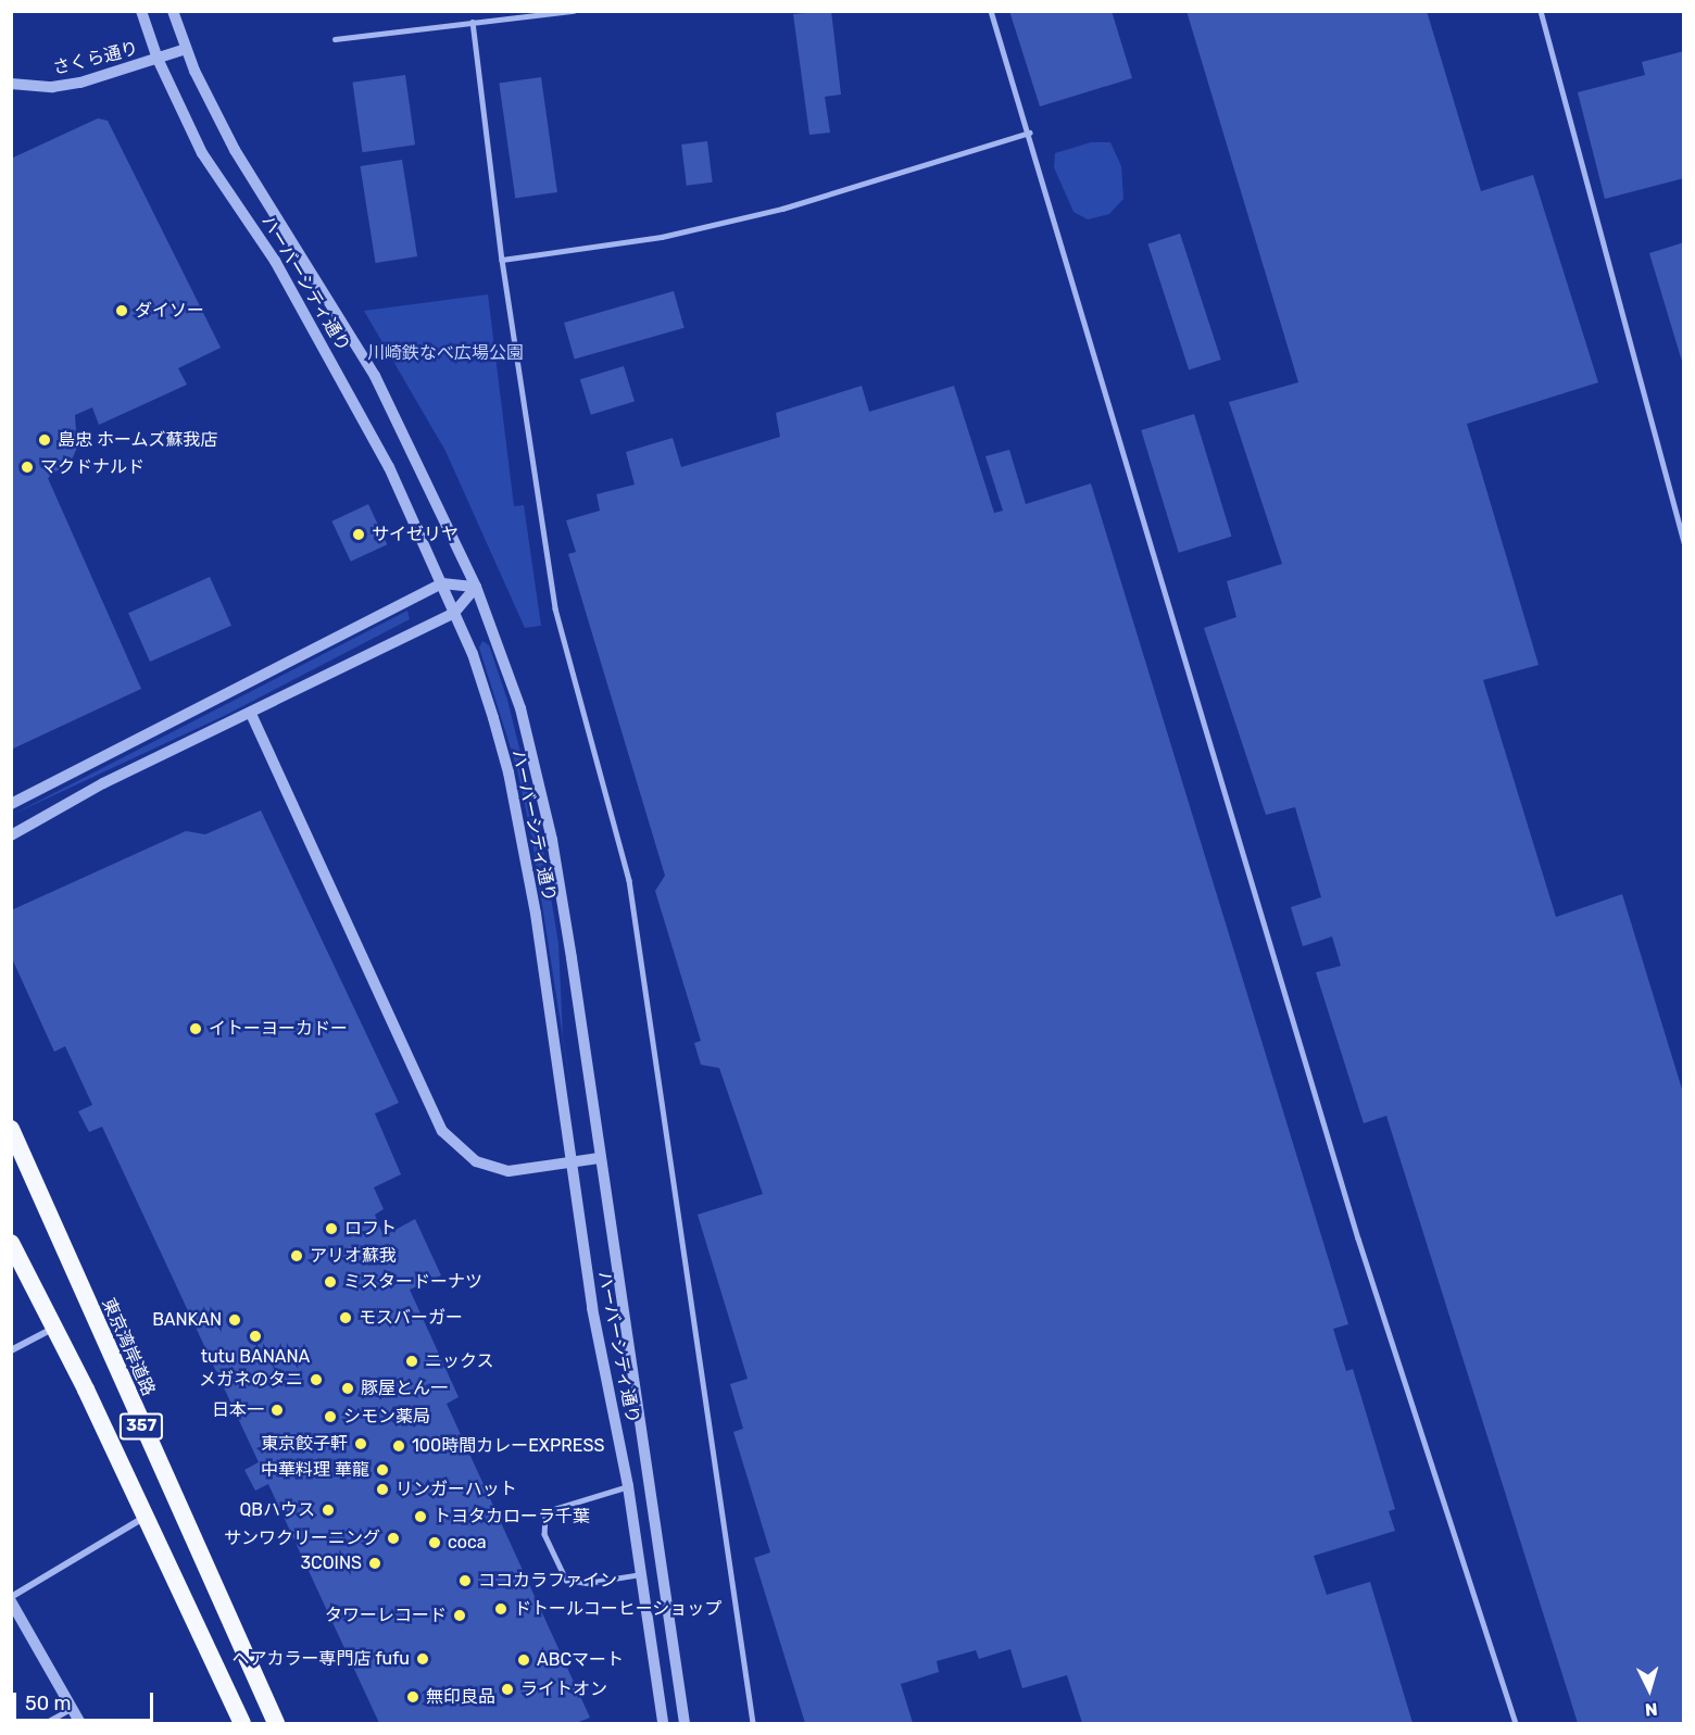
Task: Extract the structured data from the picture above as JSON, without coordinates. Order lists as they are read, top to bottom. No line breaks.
{"streets":{"highway":["東京湾岸道路","357"],"street":["さくら通り","ハーバーシティ通り"]},"crossings":[["さくら通り","ハーバーシティ通り"]],"parks":["川崎鉄なべ広場公園"],"places":["ダイソー","島忠 ホームズ蘇我店","マクドナルド","サイゼリヤ","イトーヨーカドー","ロフト","アリオ蘇我","ミスタードーナツ","モスバーガー","BANKAN","tutu BANANA","ニックス","メガネのタニ","豚屋とん一","日本一","シモン薬局","東京餃子軒","100時間カレーEXPRESS","中華料理 華龍","リンガーハット","QBハウス","トヨタカローラ千葉","サンワクリーニング","coca","3COINS","ココカラファイン","ドトールコーヒーショップ","タワーレコード","ヘアカラー専門店 fufu","ABCマート","ライトオン","無印良品"],"scale_bar":"50 m","north":"bottom"}
